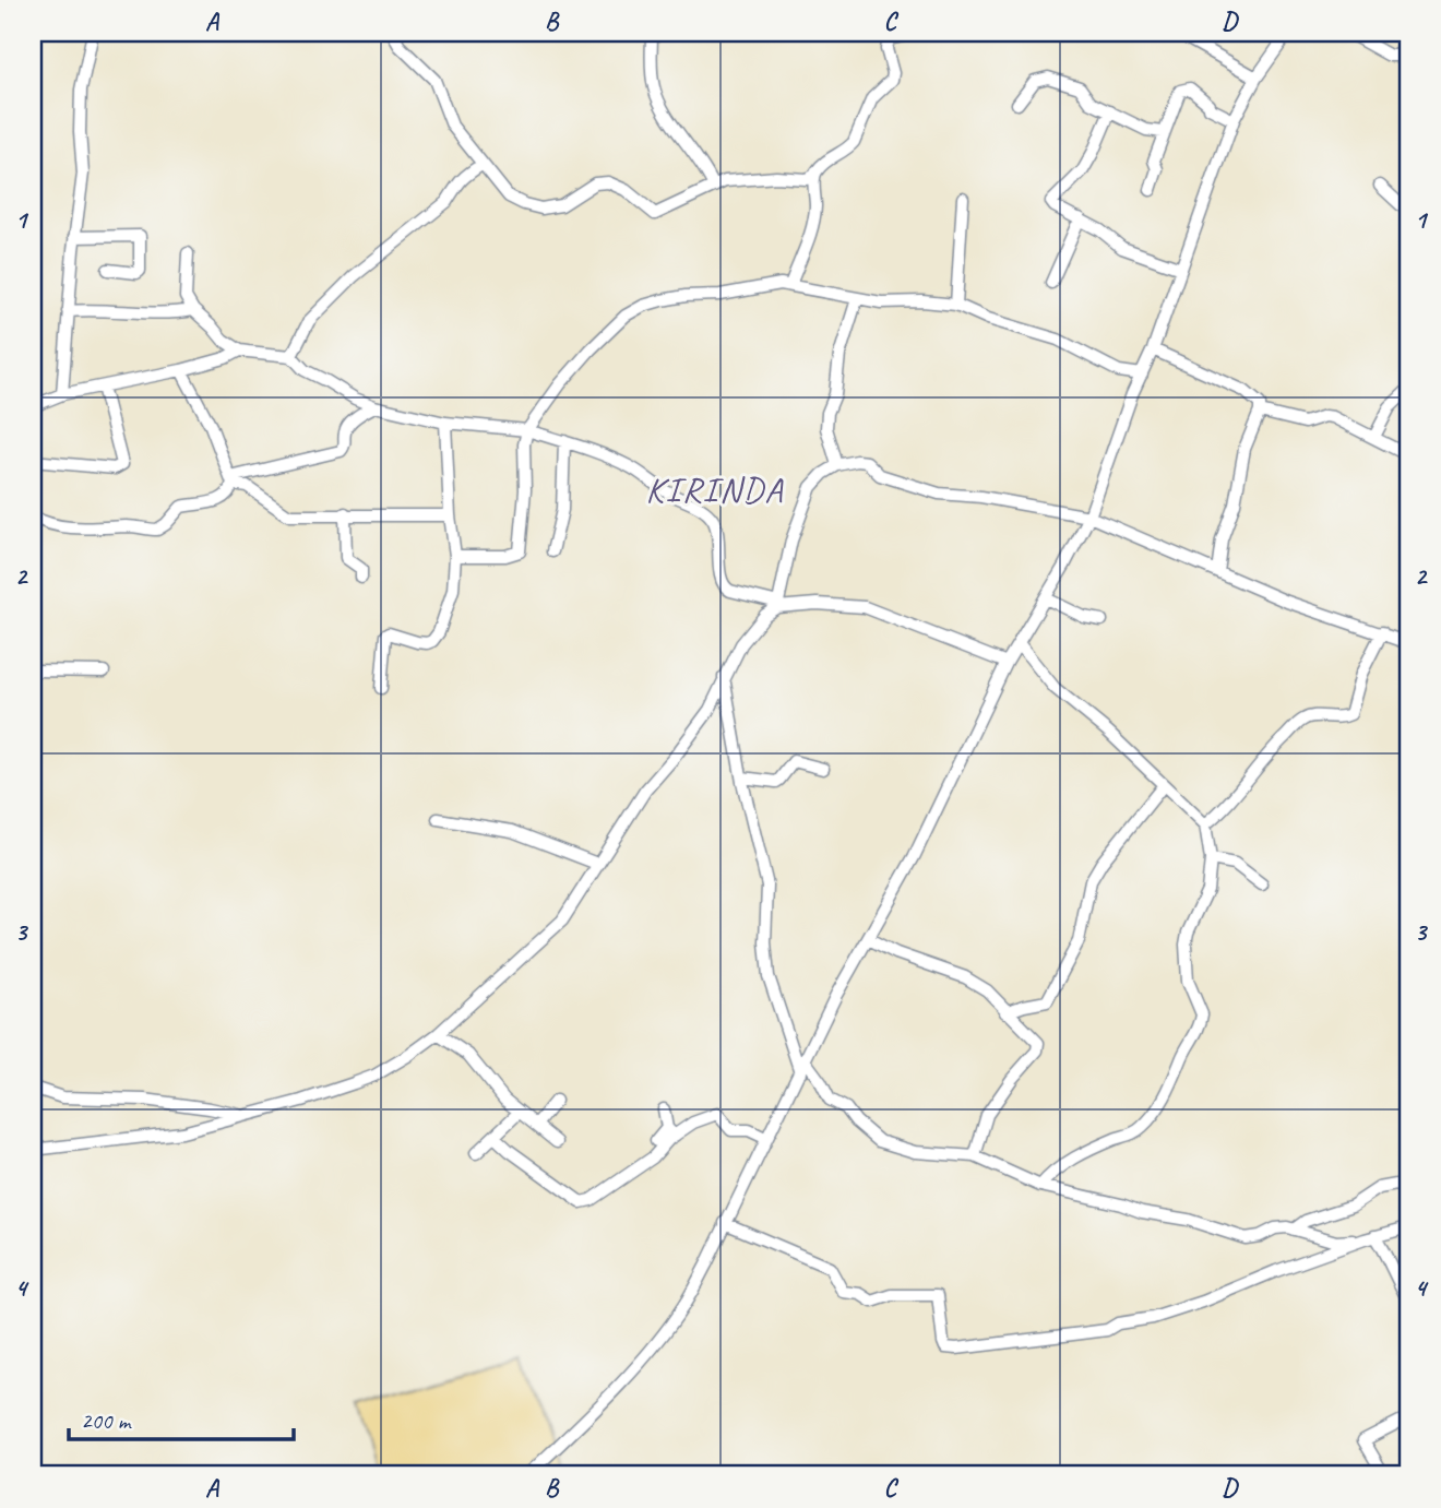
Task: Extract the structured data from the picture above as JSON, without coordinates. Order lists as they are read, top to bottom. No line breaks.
{"districts":["KIRINDA"],"scale_bar":"200 m","grid":{"columns":["A","B","C","D"],"rows":["1","2","3","4"]}}
